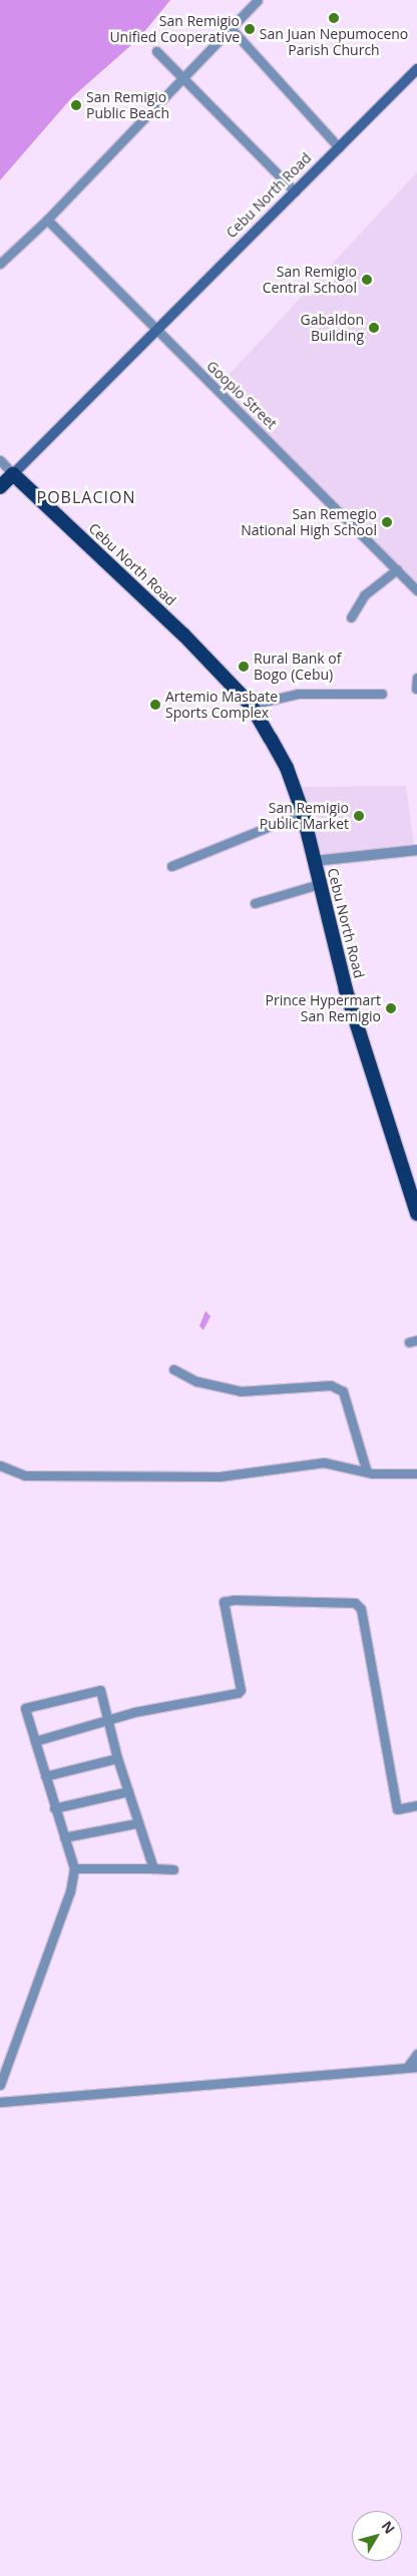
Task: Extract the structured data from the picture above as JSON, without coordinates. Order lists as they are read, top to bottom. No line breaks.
{"streets":{"highway":["Cebu North Road"],"street":["Goopio Street"]},"crossings":[["Cebu North Road","Goopio Street"]],"districts":["POBLACION"],"places":["San Juan Nepumoceno Parish Church","San Remigio Unified Cooperative","San Remigio Public Beach","San Remigio Central School","Gabaldon Building","San Remegio National High School","Rural Bank of Bogo (Cebu)","Artemio Masbate Sports Complex","San Remigio Public Market","Prince Hypermart San Remigio"],"north":"top right"}
